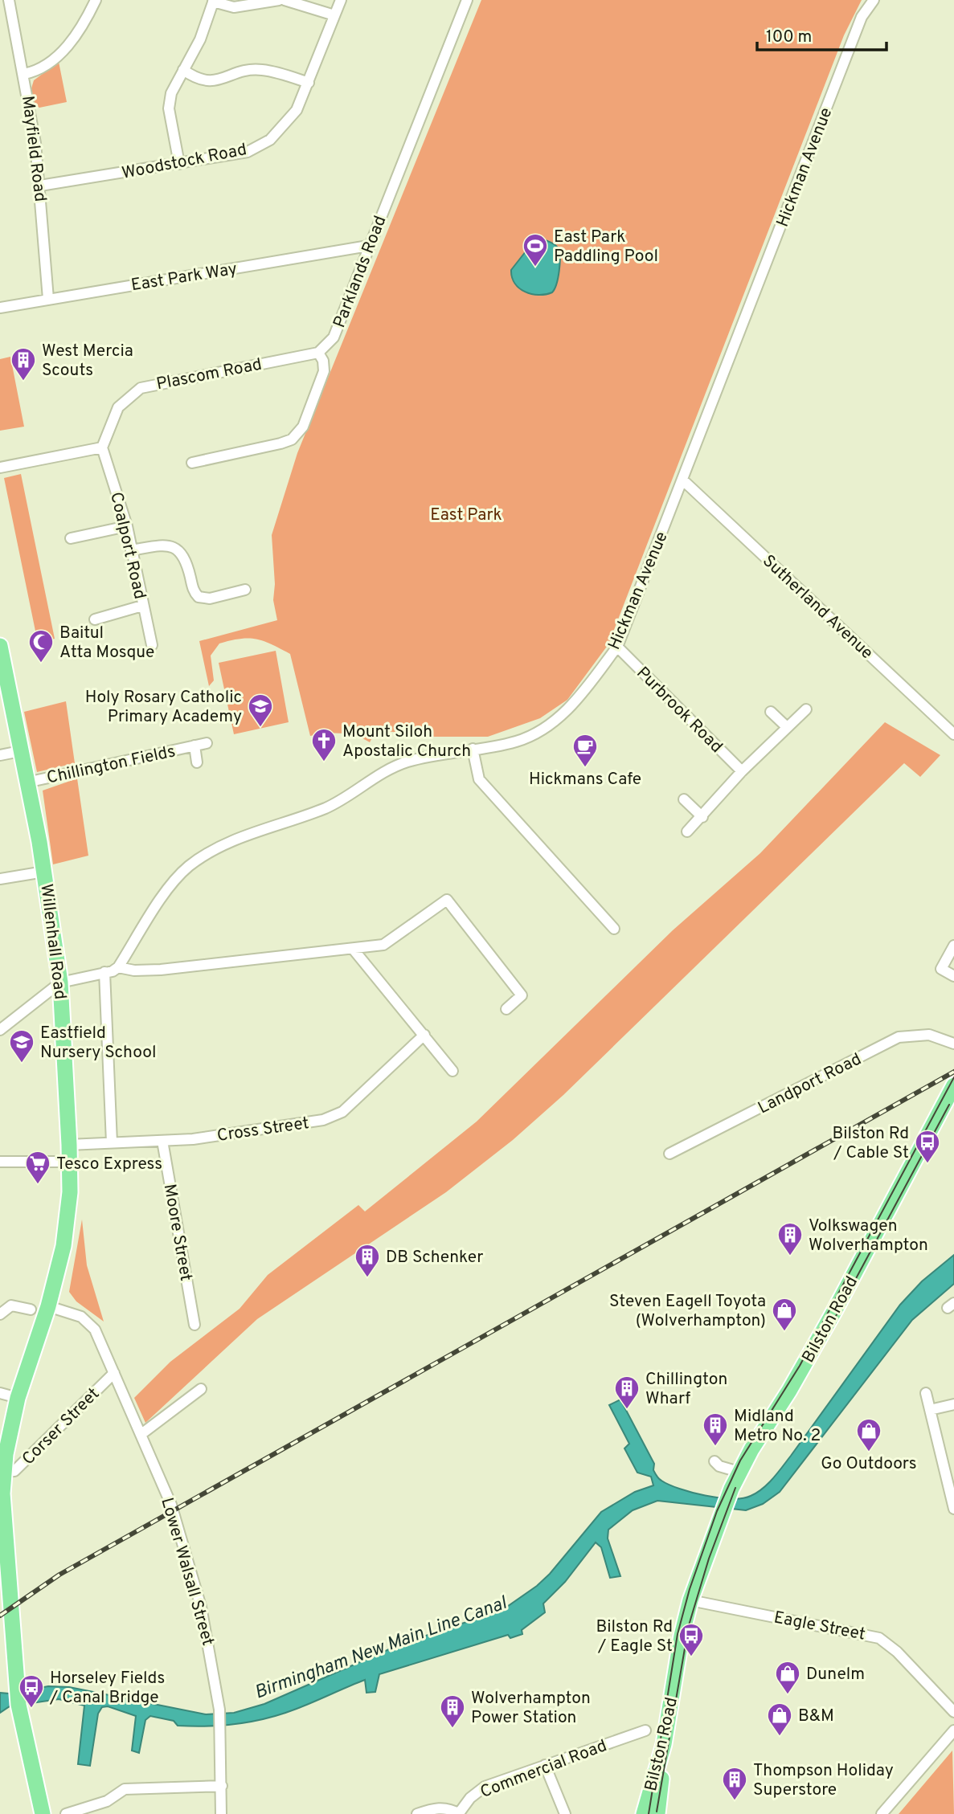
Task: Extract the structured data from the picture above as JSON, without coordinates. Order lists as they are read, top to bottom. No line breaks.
{"streets":{"highway":["Willenhall Road","Bilston Road"],"street":["Mayfield Road","Woodstock Road","Hickman Avenue","Parklands Road","East Park Way","Plascom Road","Coalport Road","Sutherland Avenue","Purbrook Road","Chillington Fields","Landport Road","Cross Street","Moore Street","Corser Street","Lower Walsall Street","Eagle Street","Commercial Road"]},"crossings":[["Mayfield Road","Woodstock Road"],["Mayfield Road","East Park Way"],["Hickman Avenue","Sutherland Avenue"],["Hickman Avenue","Purbrook Road"],["Parklands Road","East Park Way"],["Parklands Road","Plascom Road"],["Plascom Road","Coalport Road"],["Chillington Fields","Willenhall Road"],["Willenhall Road","Cross Street"],["Willenhall Road","Corser Street"],["Willenhall Road","Lower Walsall Street"],["Cross Street","Moore Street"],["Bilston Road","Eagle Street"],["Corser Street","Lower Walsall Street"]],"water":["Birmingham New Main Line Canal"],"parks":["East Park"],"places":{"sports":["East Park Paddling Pool"],"building":["West Mercia Scouts","Volkswagen Wolverhampton","DB Schenker","Chillington Wharf","Midland Metro No. 2","Wolverhampton Power Station","Thompson Holiday Superstore"],"mosque":["Baitul Atta Mosque"],"school or university":["Holy Rosary Catholic Primary Academy","Eastfield Nursery School"],"church":["Mount Siloh Apostalic Church"],"cafe":["Hickmans Cafe"],"bus stop":["Bilston Rd / Cable St","Bilston Rd / Eagle St","Horseley Fields / Canal Bridge"],"supermarket":["Tesco Express"],"shop":["Steven Eagell Toyota (Wolverhampton)","Go Outdoors","Dunelm","B&M"]},"scale_bar":"100 m"}
